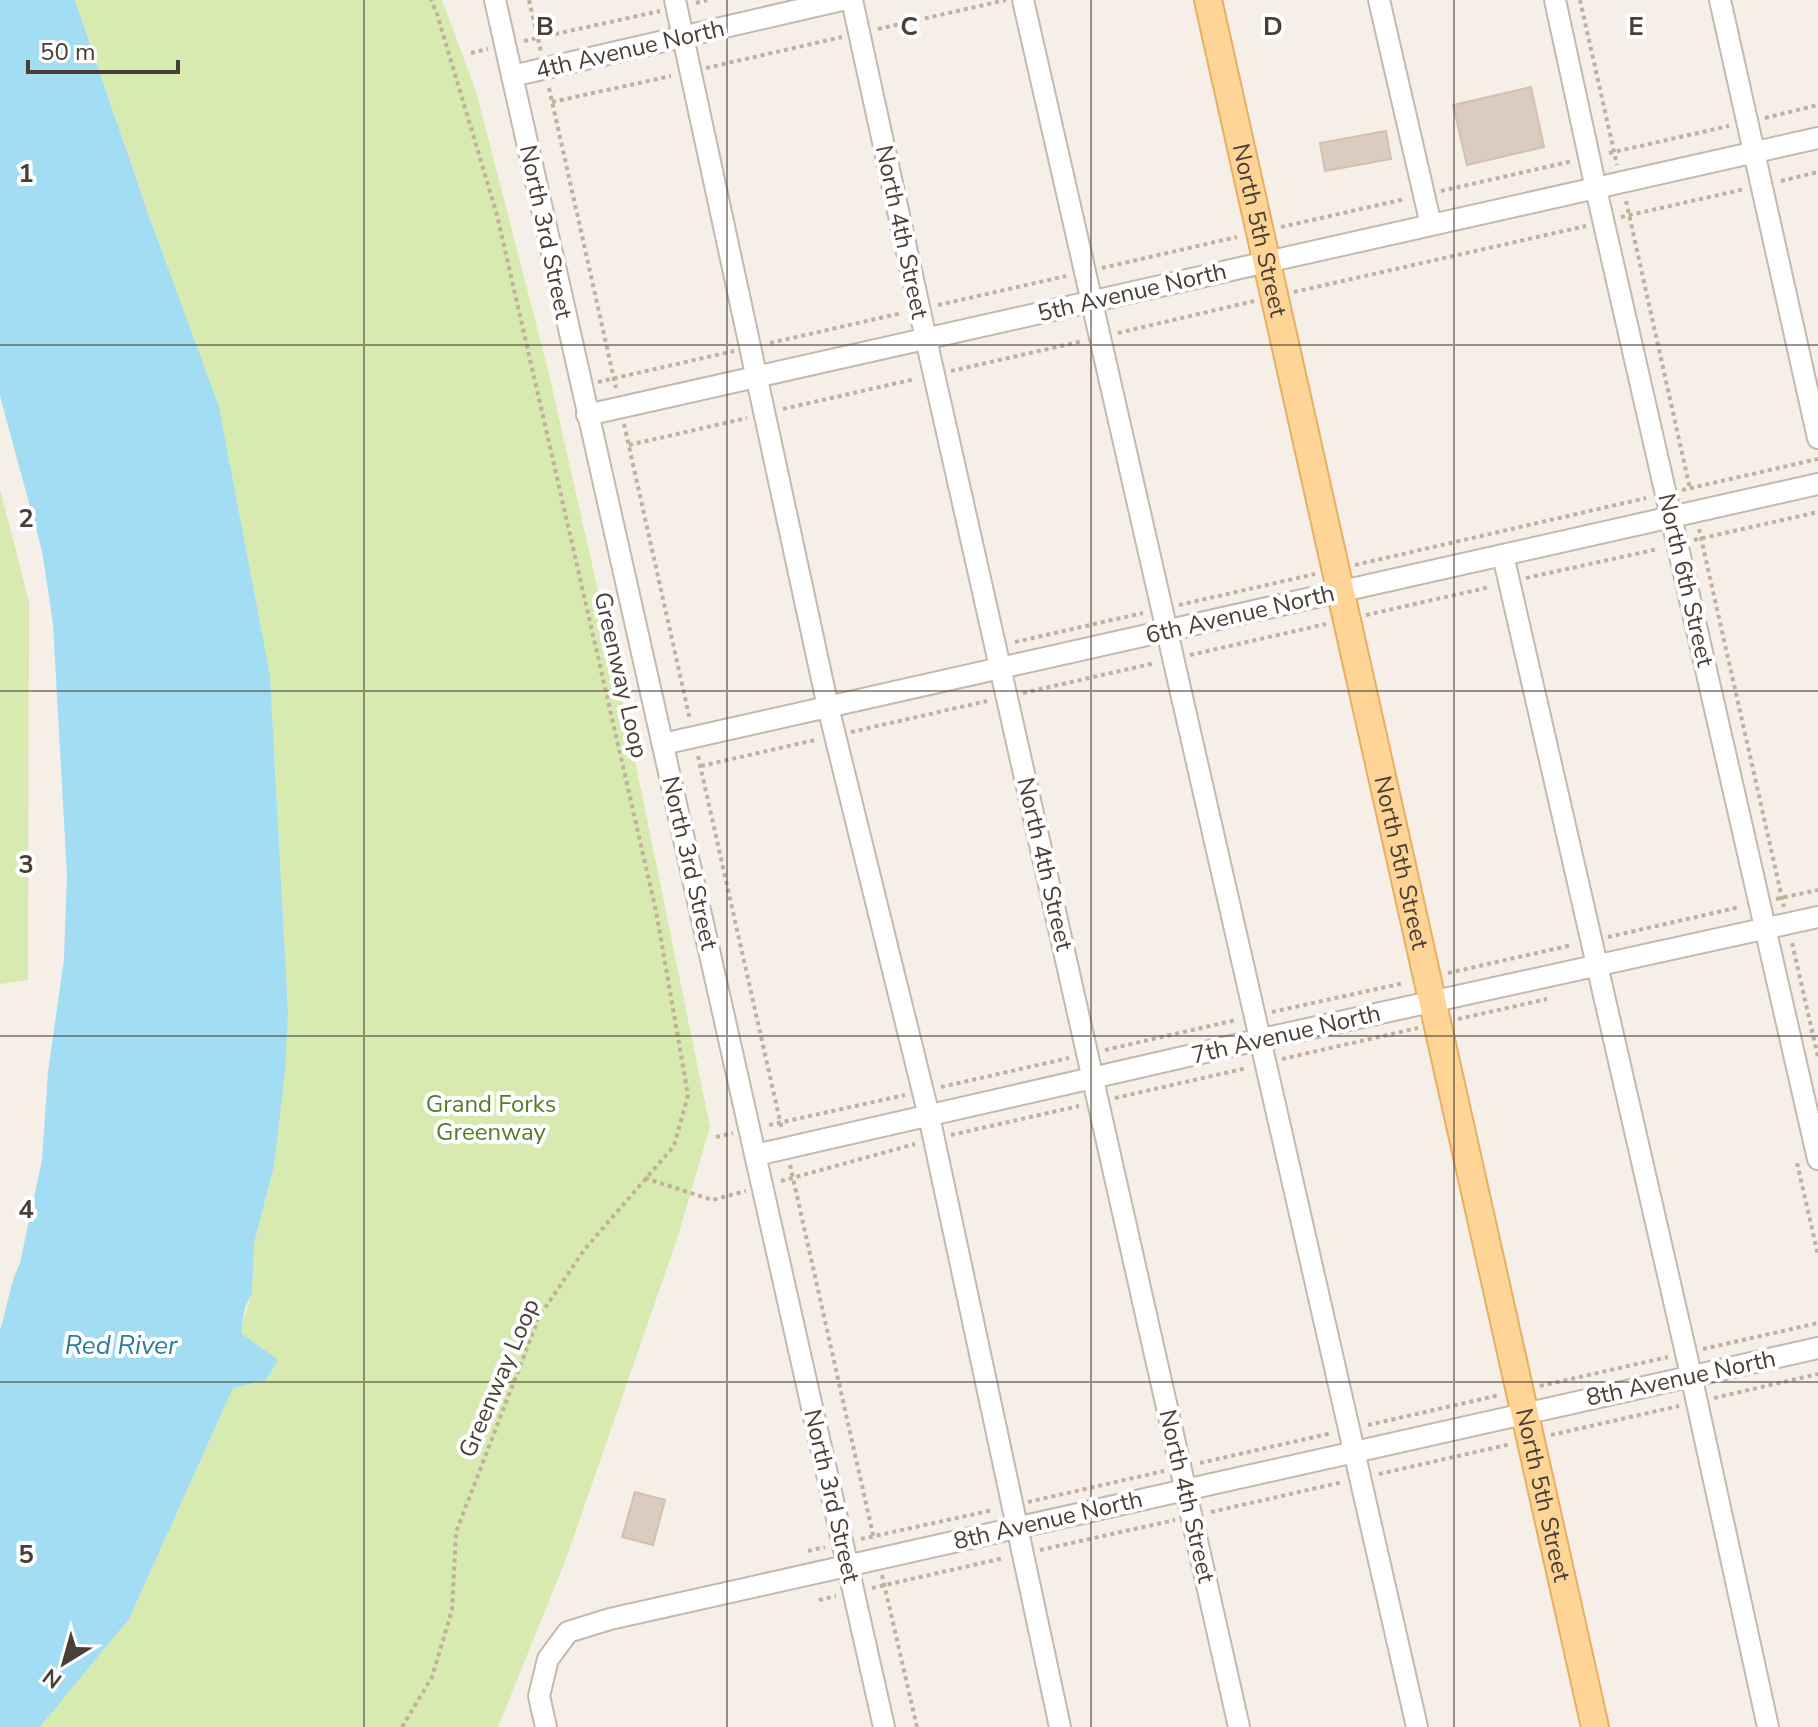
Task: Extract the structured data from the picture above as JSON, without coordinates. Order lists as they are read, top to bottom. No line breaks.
{"streets":{"main road":["North 5th Street"],"street":["4th Avenue North","North 3rd Street","North 4th Street","5th Avenue North","North 6th Street","6th Avenue North","7th Avenue North","8th Avenue North"],"path":["Greenway Loop"]},"crossings":[["4th Avenue North","North 3rd Street"],["North 5th Street","5th Avenue North"],["North 5th Street","6th Avenue North"],["North 5th Street","7th Avenue North"],["North 5th Street","8th Avenue North"],["North 3rd Street","5th Avenue North"],["North 3rd Street","6th Avenue North"],["North 3rd Street","7th Avenue North"],["North 3rd Street","8th Avenue North"],["North 4th Street","5th Avenue North"],["North 4th Street","6th Avenue North"],["North 4th Street","7th Avenue North"],["North 4th Street","8th Avenue North"],["5th Avenue North","North 6th Street"],["North 6th Street","6th Avenue North"],["North 6th Street","7th Avenue North"]],"water":["Red River"],"parks":["Grand Forks Greenway"],"scale_bar":"50 m","north":"bottom left","grid":{"columns":["B","C","D","E"],"rows":["1","2","3","4","5"]}}
